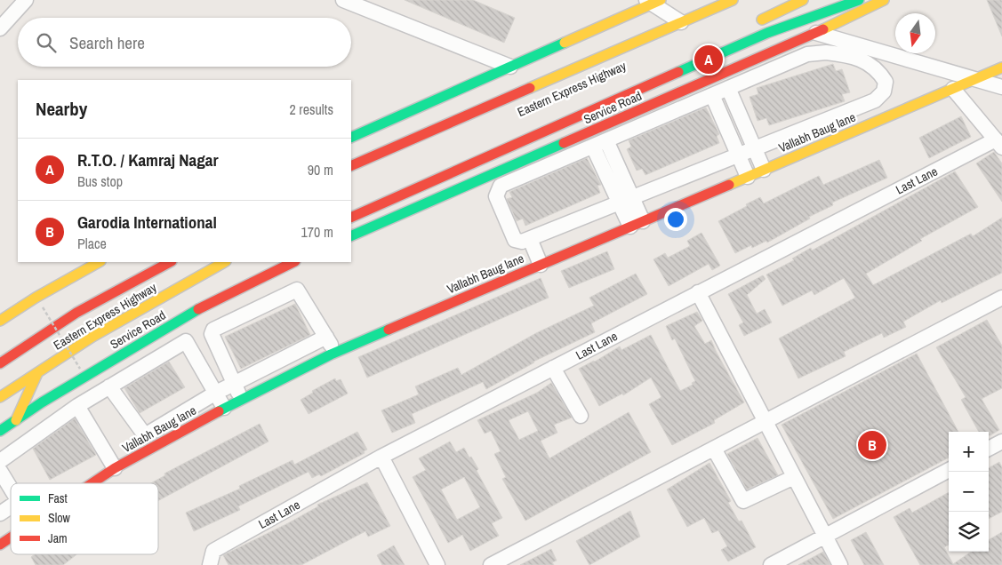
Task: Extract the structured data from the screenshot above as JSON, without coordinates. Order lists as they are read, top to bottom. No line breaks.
{"streets":{"main road":["Eastern Express Highway","Service Road","Vallabh Baug lane"],"street":["Last Lane"]},"legend":["Fast","Slow","Jam"],"north":"bottom","page":{"search":"Search here","pins":["A","B"],"heading":["Nearby","2 results"],"list":[{"mark":"A","name":"R.T.O. / Kamraj Nagar","note":"Bus stop","value":"90 m"},{"mark":"B","name":"Garodia International","note":"Place","value":"170 m"}],"map_buttons":["+","−"]}}
